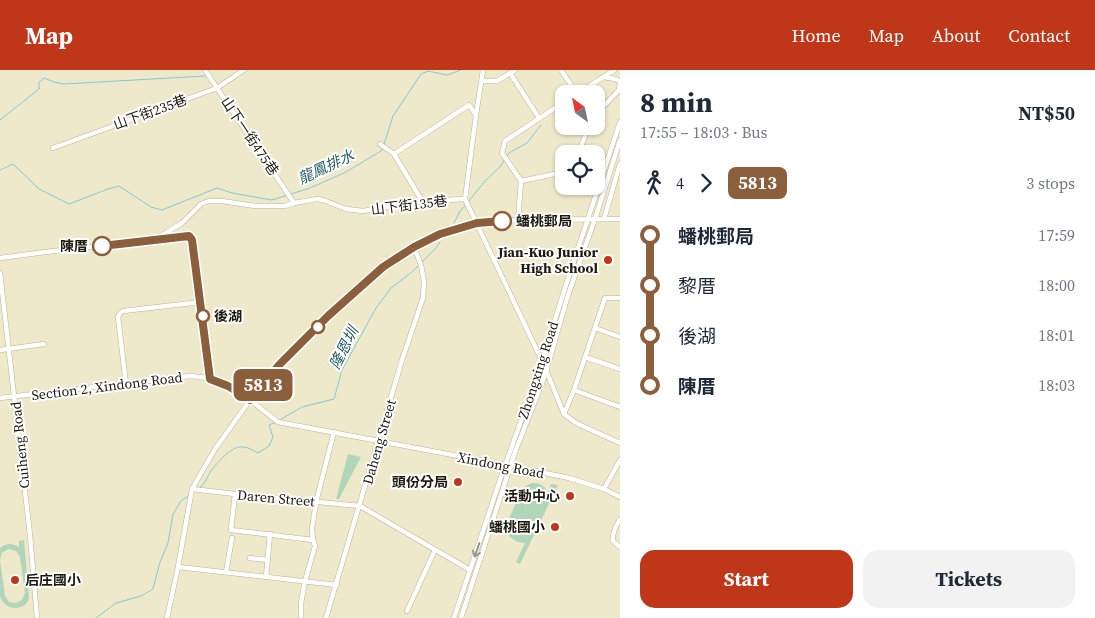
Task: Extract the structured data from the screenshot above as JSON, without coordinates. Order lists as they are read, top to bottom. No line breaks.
{"streets":{"street":["山下街235巷","山下一街475巷","山下街135巷","Zhongxing Road","Section 2, Xindong Road","Daheng Street","Cuiheng Road","Xindong Road","Daren Street"]},"crossings":[["山下街235巷","山下一街475巷"],["山下一街475巷","山下街135巷"],["Zhongxing Road","Xindong Road"],["Section 2, Xindong Road","Daheng Street"],["Section 2, Xindong Road","Cuiheng Road"],["Section 2, Xindong Road","Xindong Road"],["Daheng Street","Xindong Road"],["Daheng Street","Daren Street"]],"water":["龍鳳排水","隆恩圳"],"places":["蟠桃郵局","陳厝","Jian-Kuo Junior High School","後湖","頭份分局","活動中心","蟠桃國小","后庄國小"],"lines":["bus line 5813"],"north":"top left","page":{"header":"Map","nav":["Home","Map","About","Contact"],"on_map":"5813","heading":["8 min","17:55 – 18:03 · Bus","NT$50"],"legs":["4","5813","3 stops"],"list":[{"name":"蟠桃郵局","value":"17:59"},{"name":"黎厝","value":"18:00"},{"name":"後湖","value":"18:01"},{"name":"陳厝","value":"18:03"}],"buttons":["Start","Tickets"]}}
